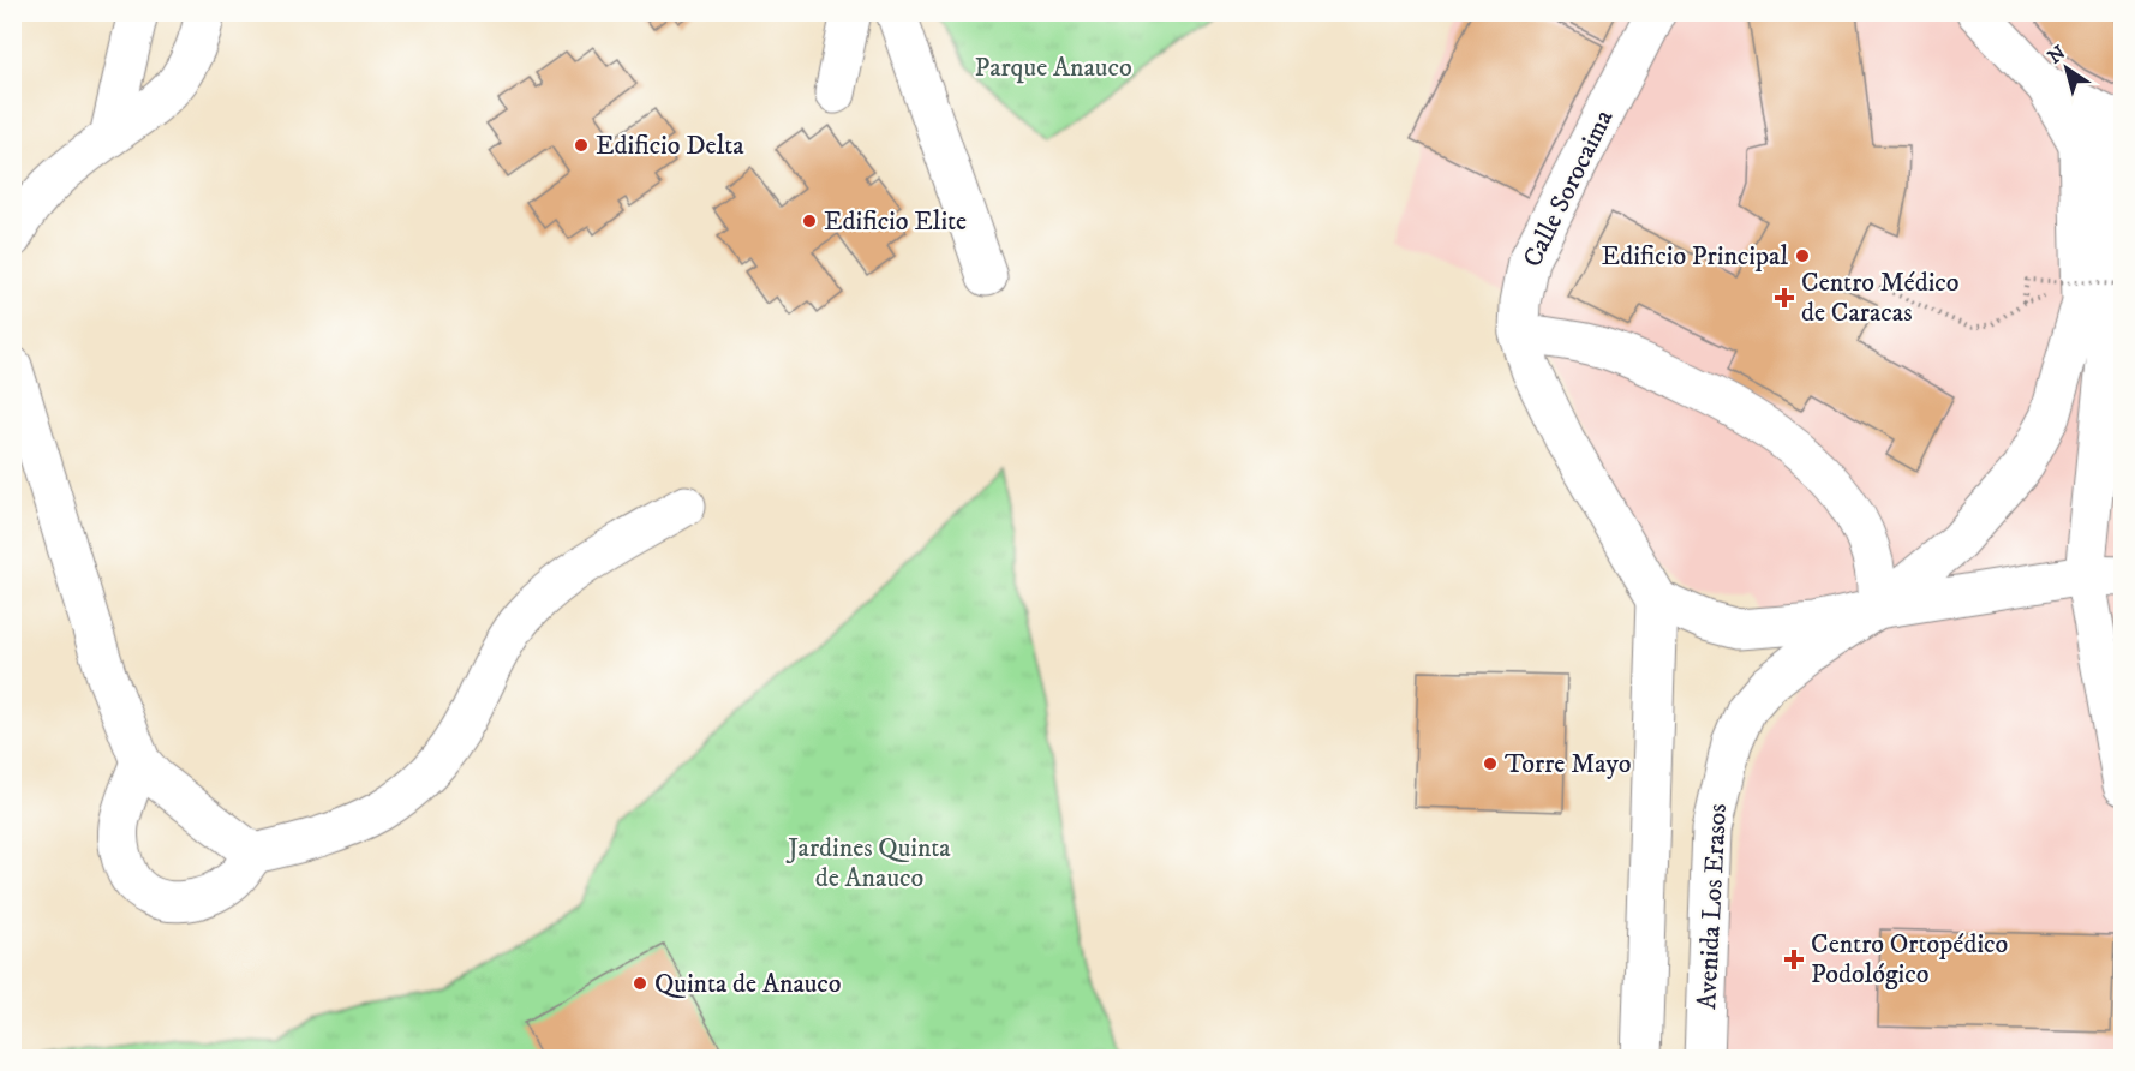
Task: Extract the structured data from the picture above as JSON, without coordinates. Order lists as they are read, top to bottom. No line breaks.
{"streets":{"street":["Calle Sorocaima","Avenida Los Erasos"]},"parks":["Parque Anauco","Jardines Quinta de Anauco"],"places":{"other":["Edificio Delta","Edificio Elite","Edificio Principal","Torre Mayo","Quinta de Anauco"],"health":["Centro Médico de Caracas","Centro Ortopédico Podológico"]},"north":"top left"}
